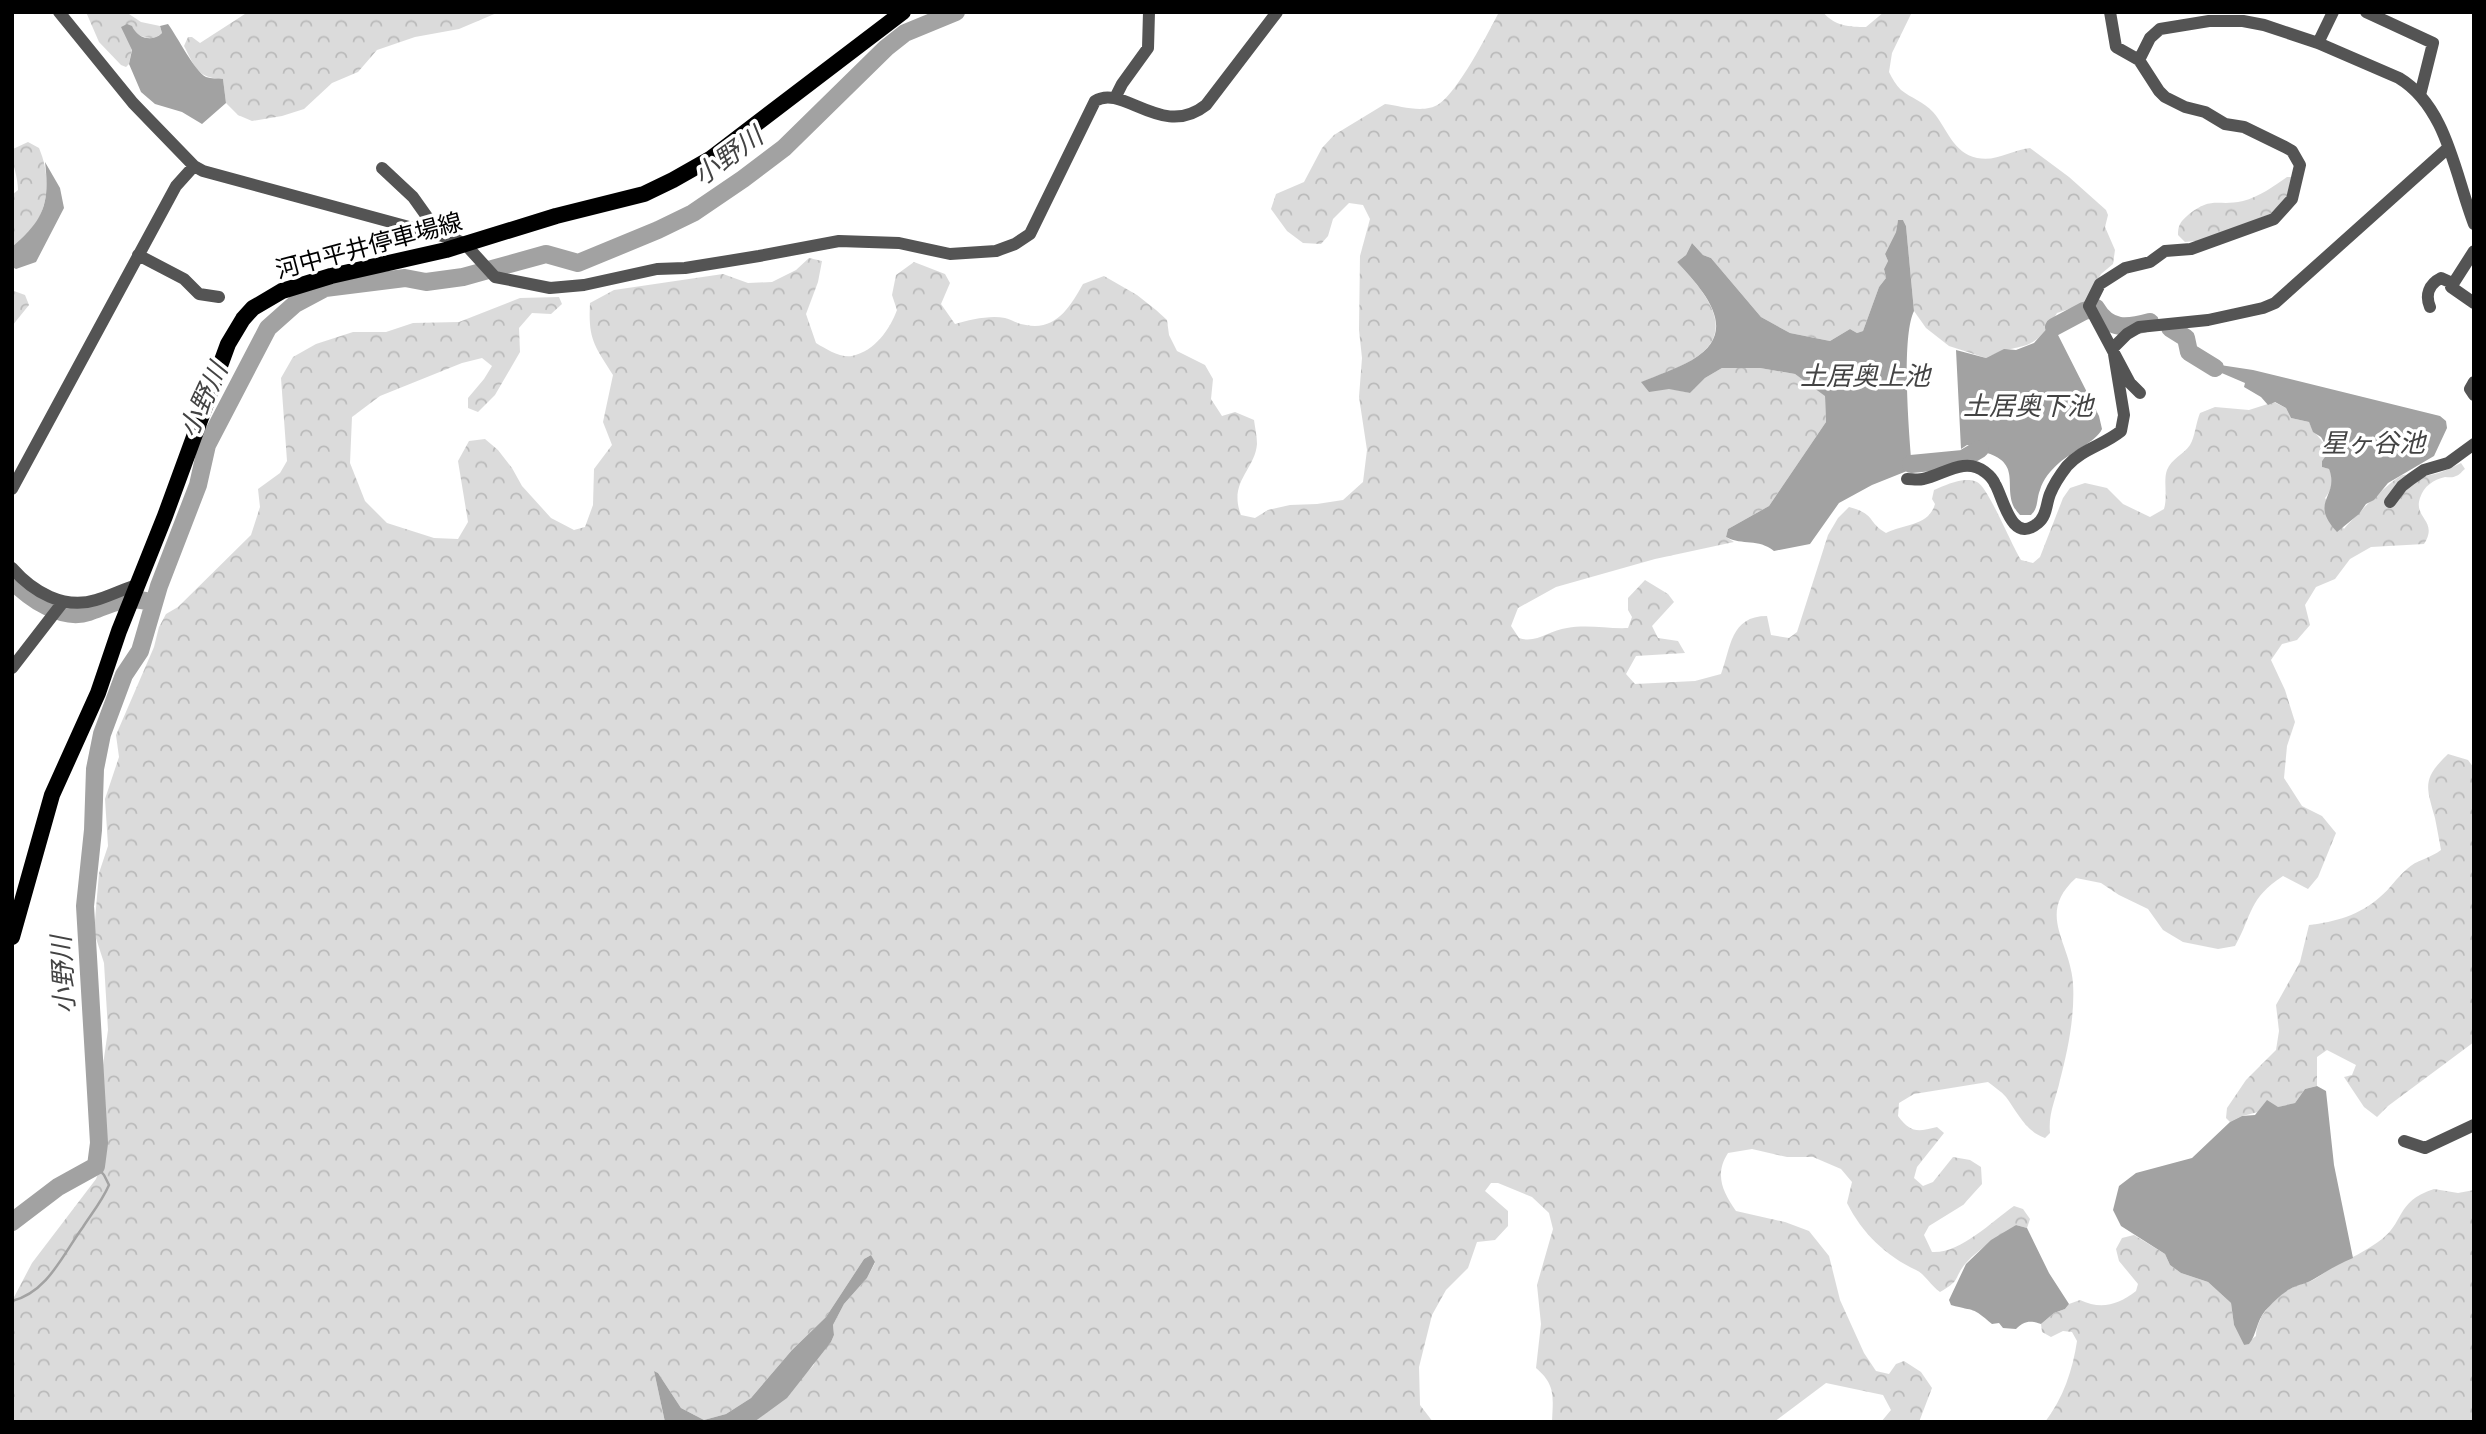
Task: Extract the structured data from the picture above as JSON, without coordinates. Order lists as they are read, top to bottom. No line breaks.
{"streets":{"main road":["河中平井停車場線"]},"water":["小野川","土居奥上池","土居奥下池","星ヶ谷池"]}
